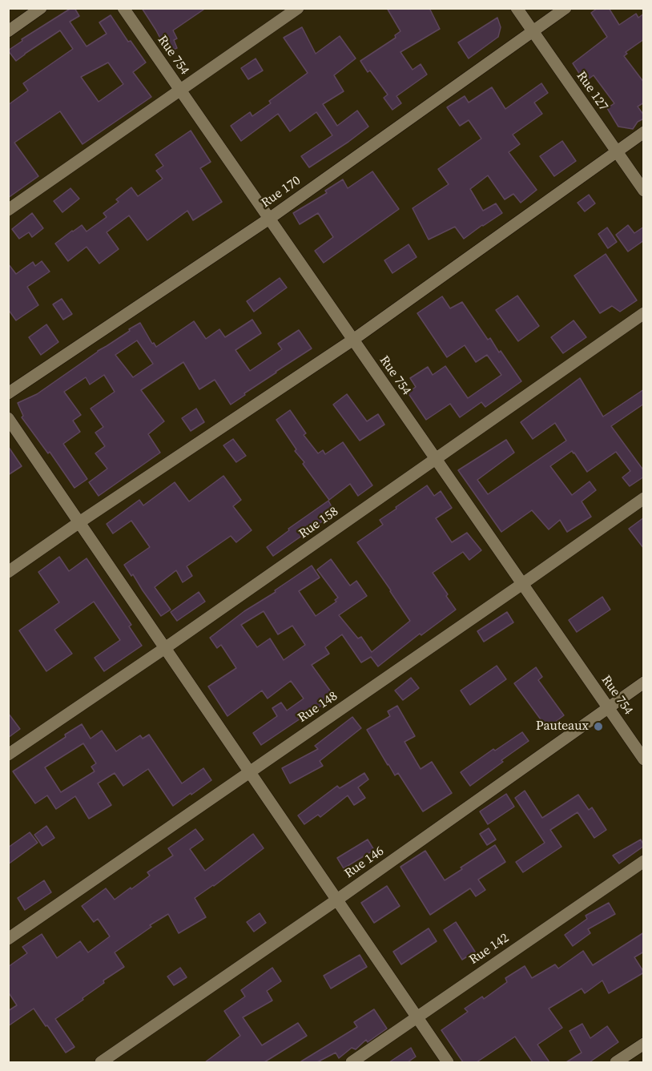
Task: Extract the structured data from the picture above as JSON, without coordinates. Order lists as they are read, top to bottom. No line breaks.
{"streets":{"street":["Rue 754","Rue 127","Rue 170","Rue 158","Rue 148","Rue 146","Rue 142"]},"crossings":[["Rue 754","Rue 170"],["Rue 754","Rue 158"],["Rue 754","Rue 148"],["Rue 754","Rue 146"],["Rue 127","Rue 170"]],"places":["Pauteaux"]}
